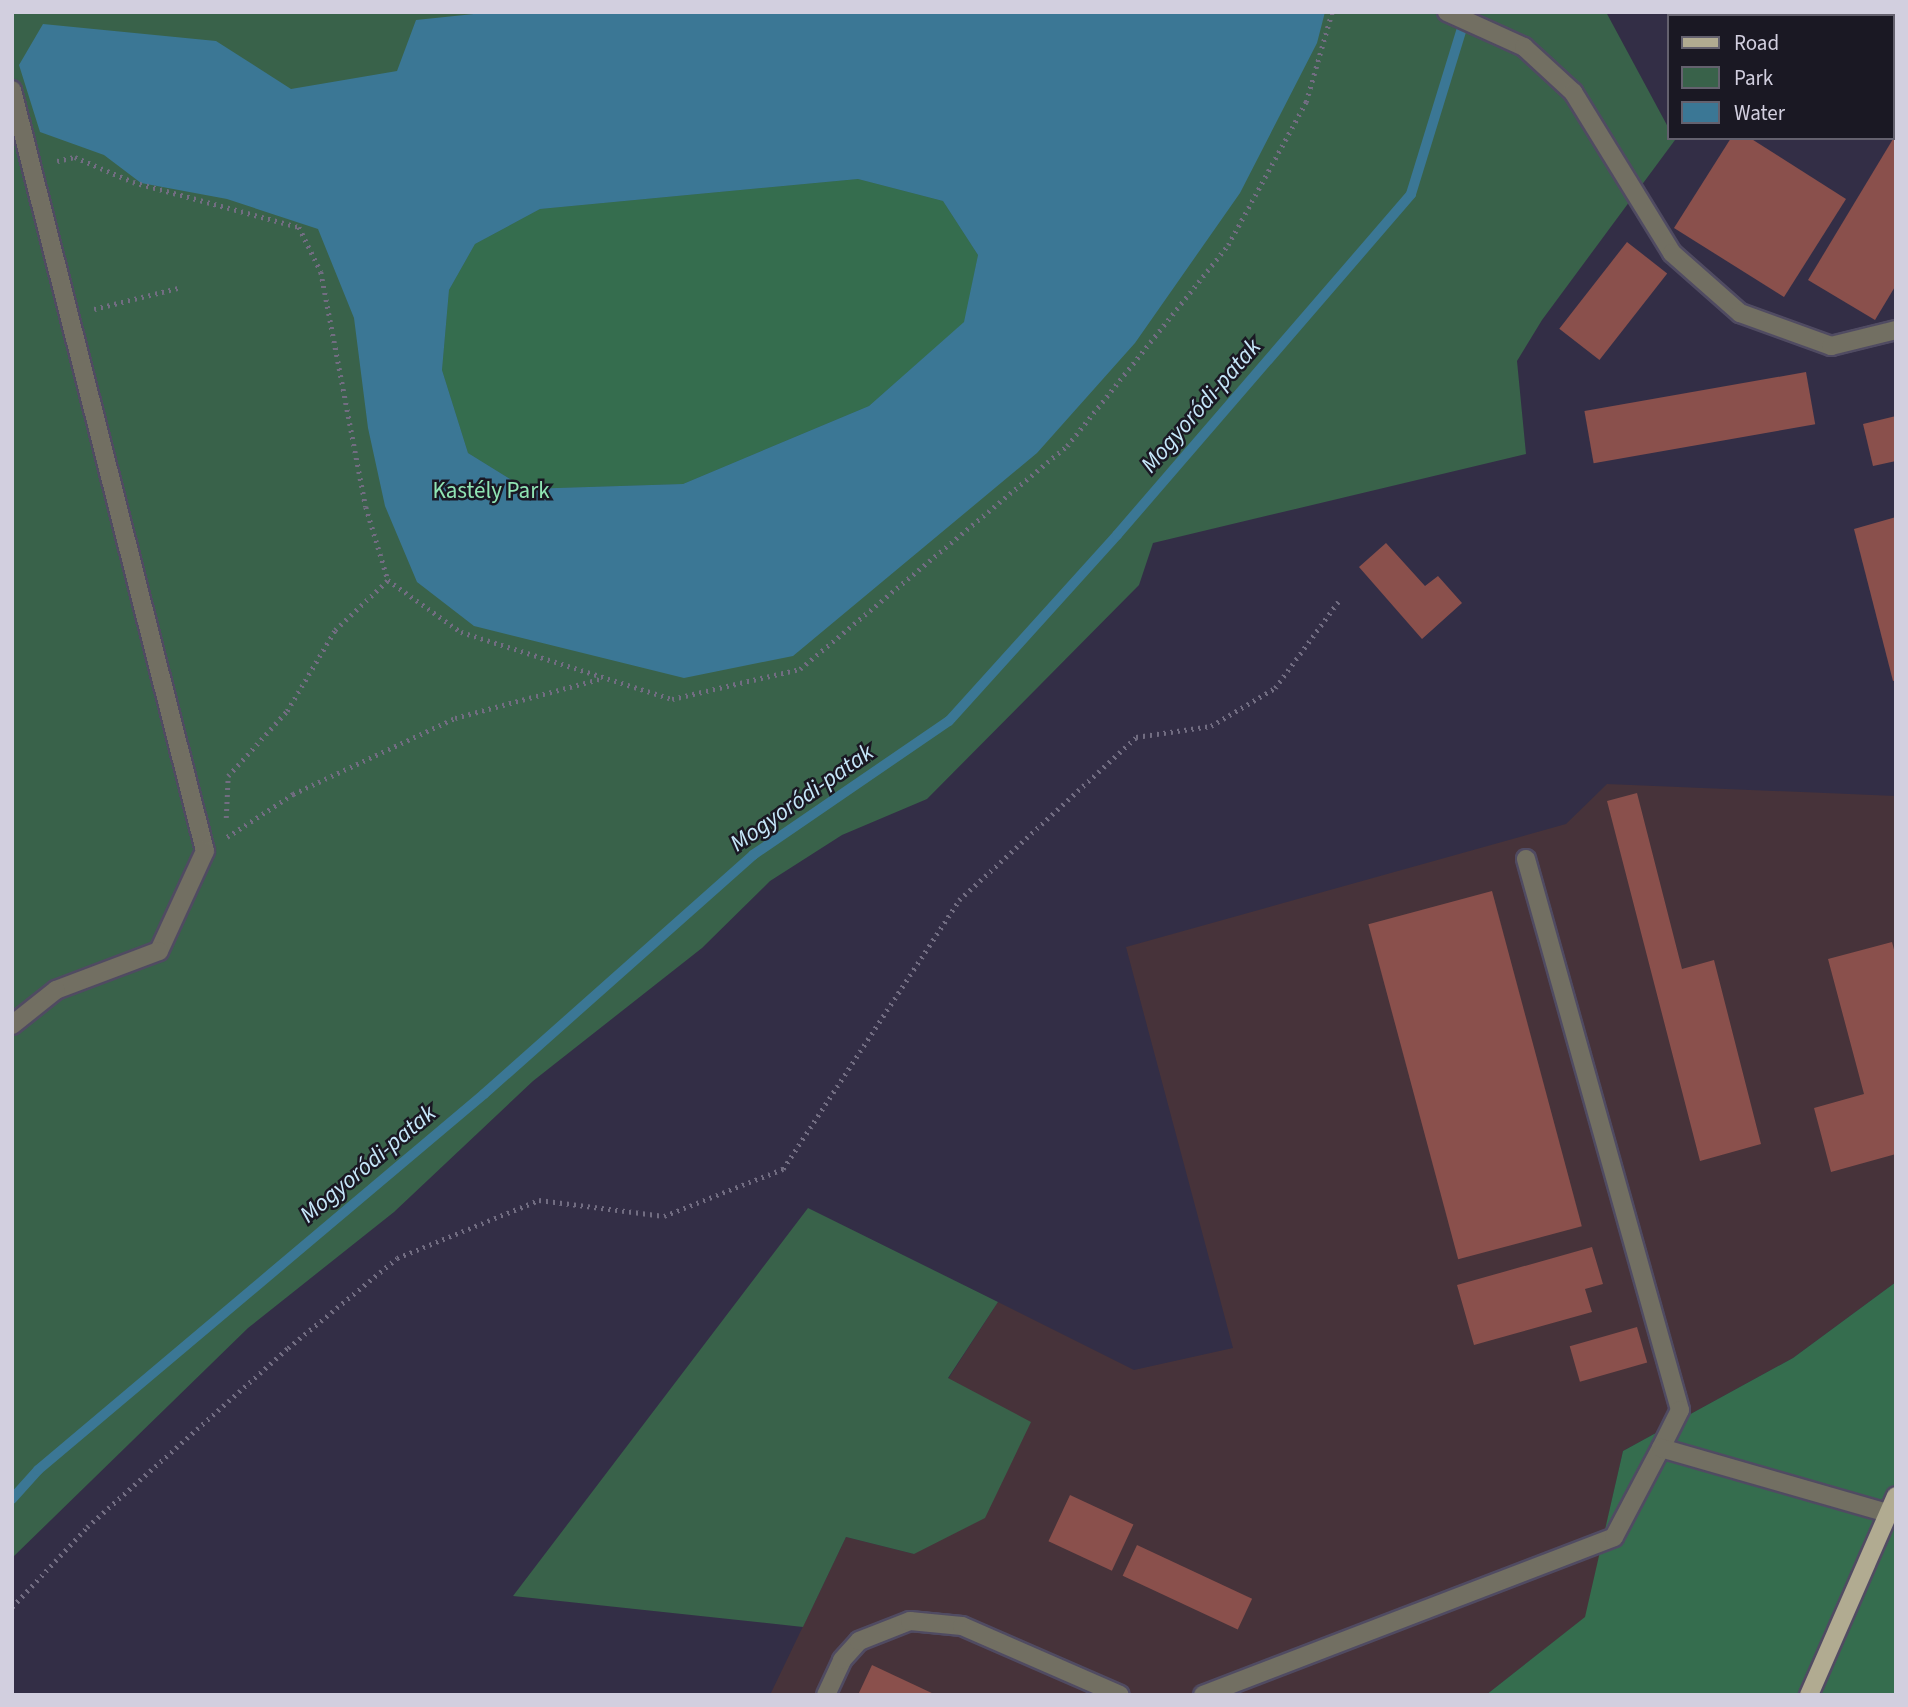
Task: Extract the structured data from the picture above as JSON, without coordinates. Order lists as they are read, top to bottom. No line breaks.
{"water":["Mogyoródi-patak"],"parks":["Kastély Park"],"legend":["Road","Park","Water"]}
